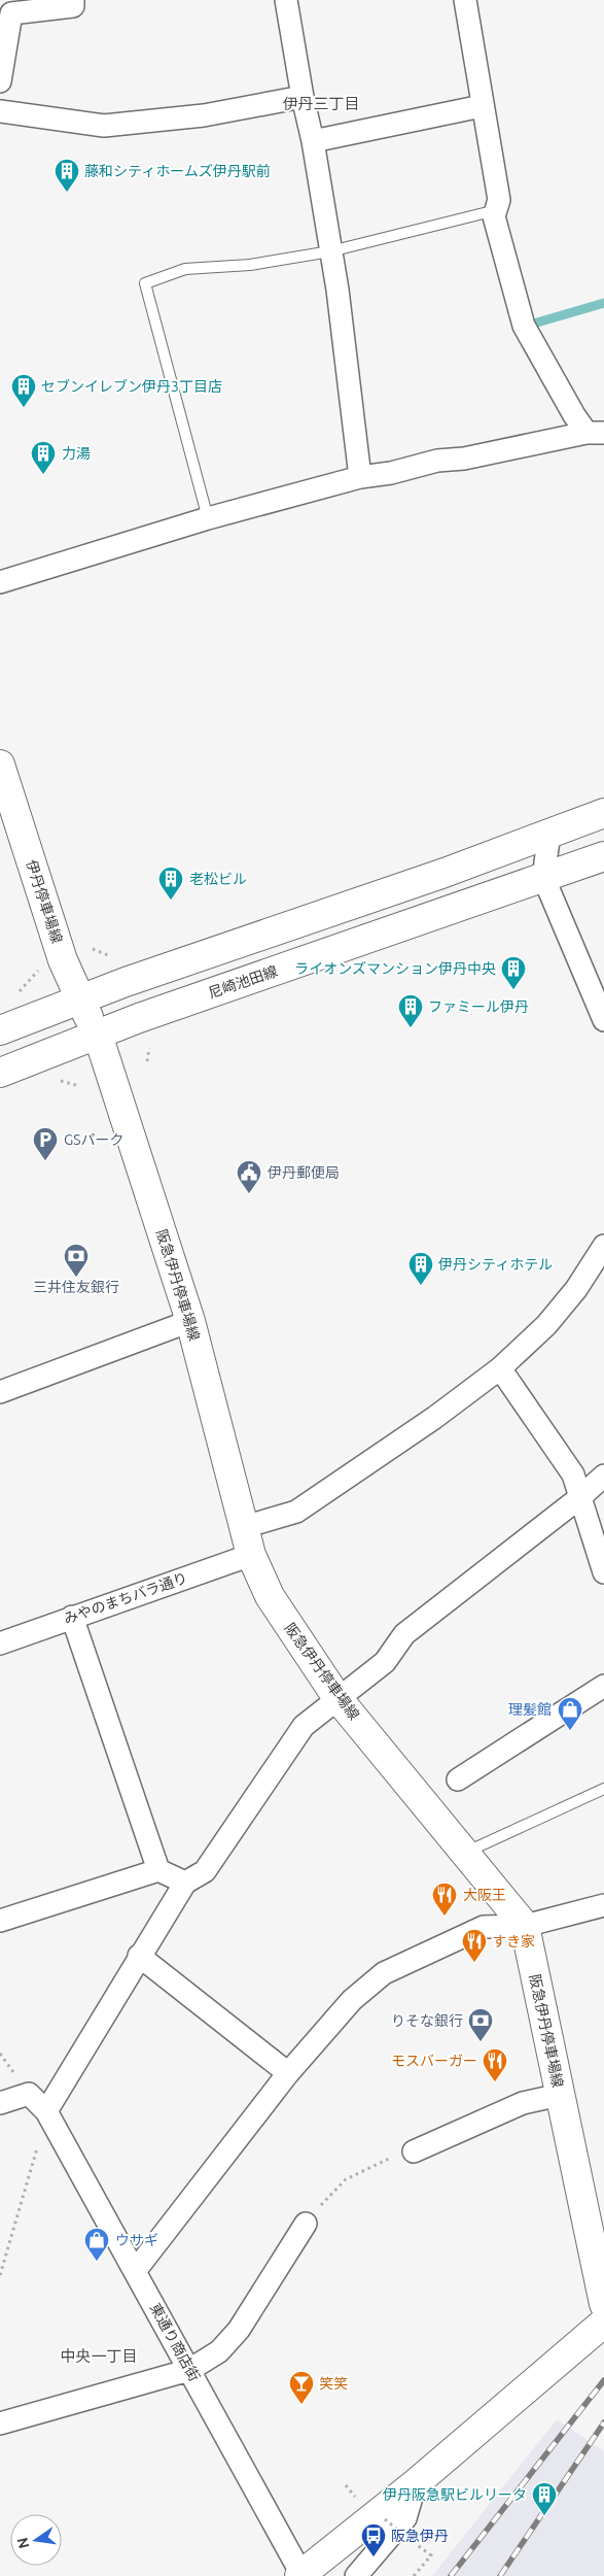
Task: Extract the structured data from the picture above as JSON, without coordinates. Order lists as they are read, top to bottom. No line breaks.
{"streets":{"main road":["伊丹停車場線","尼崎池田線","阪急伊丹停車場線"],"street":["みやのまちバラ通り","東通り商店街"]},"crossings":[["伊丹停車場線","尼崎池田線"],["伊丹停車場線","阪急伊丹停車場線"],["尼崎池田線","阪急伊丹停車場線"],["阪急伊丹停車場線","みやのまちバラ通り"]],"districts":["伊丹三丁目","中央一丁目"],"places":{"building":["藤和シティホームズ伊丹駅前","セブンイレブン伊丹3丁目店","力湯","老松ビル","ライオンズマンション伊丹中央","ファミール伊丹","伊丹シティホテル","伊丹阪急駅ビルリータ"],"parking":["GSパーク"],"public building":["伊丹郵便局"],"bank":["三井住友銀行","りそな銀行"],"shop":["理髪館","ウサギ"],"restaurant":["大阪王","すき家","モスバーガー"],"bar":["笑笑"],"bus stop":["阪急伊丹"]},"north":"left"}
